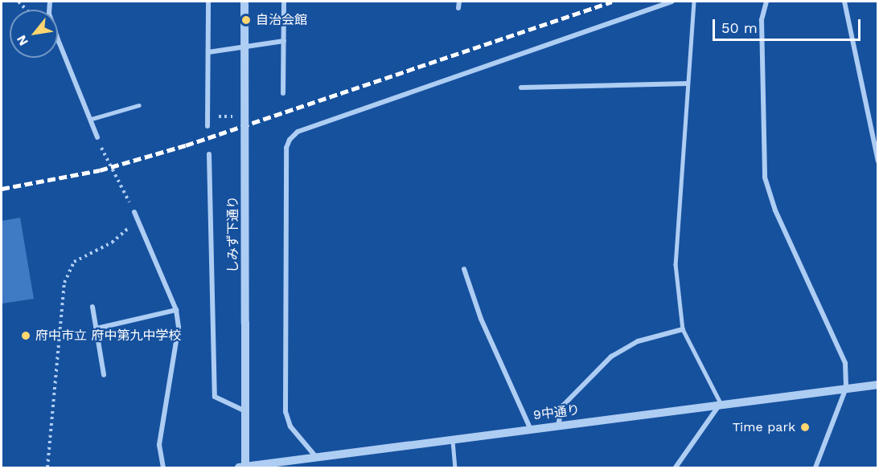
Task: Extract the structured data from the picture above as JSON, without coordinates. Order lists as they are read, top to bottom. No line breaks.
{"streets":{"street":["しみず下通り","9中通り"]},"crossings":[["しみず下通り","9中通り"]],"places":["自治会館","府中市立 府中第九中学校","Time park"],"scale_bar":"50 m","north":"bottom left"}
